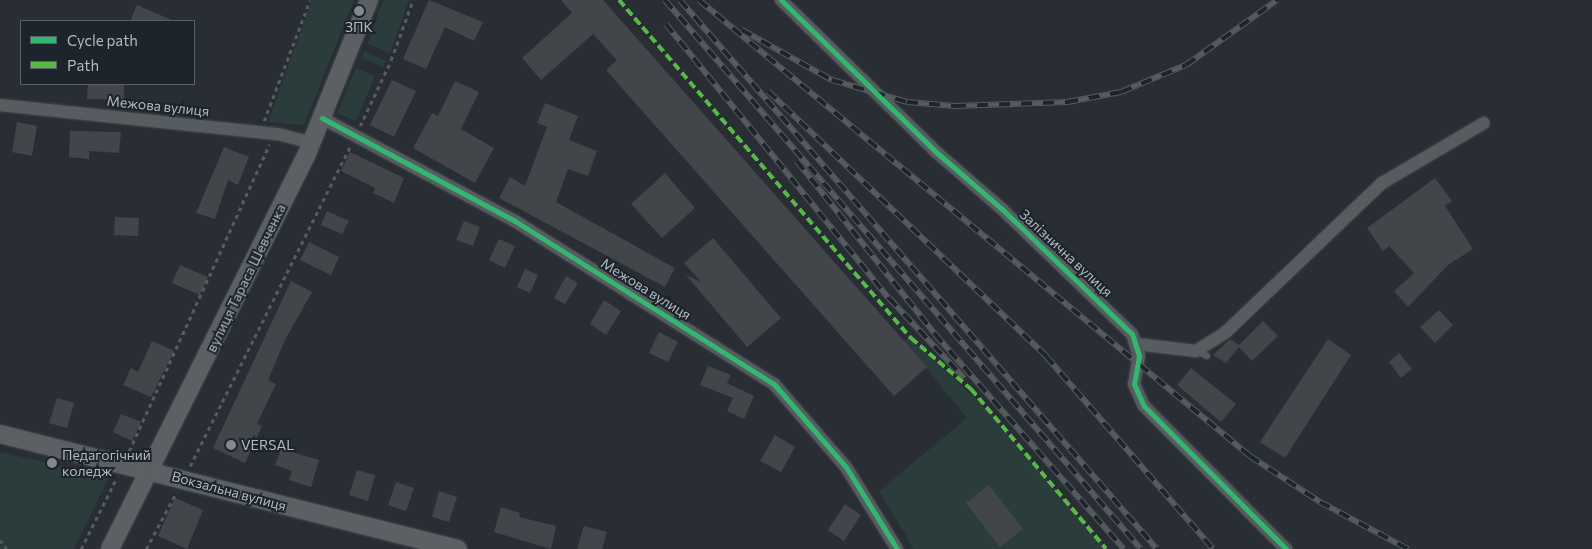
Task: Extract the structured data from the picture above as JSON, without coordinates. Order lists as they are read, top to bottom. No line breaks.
{"streets":{"main road":["вулиця Тараса Шевченка","Вокзальна вулиця"],"street":["Межова вулиця","Залізнична вулиця"]},"crossings":[["Межова вулиця","вулиця Тараса Шевченка"],["вулиця Тараса Шевченка","Вокзальна вулиця"]],"places":["ЗПК","VERSAL","Педагогічний коледж"],"legend":["Cycle path","Path"]}
